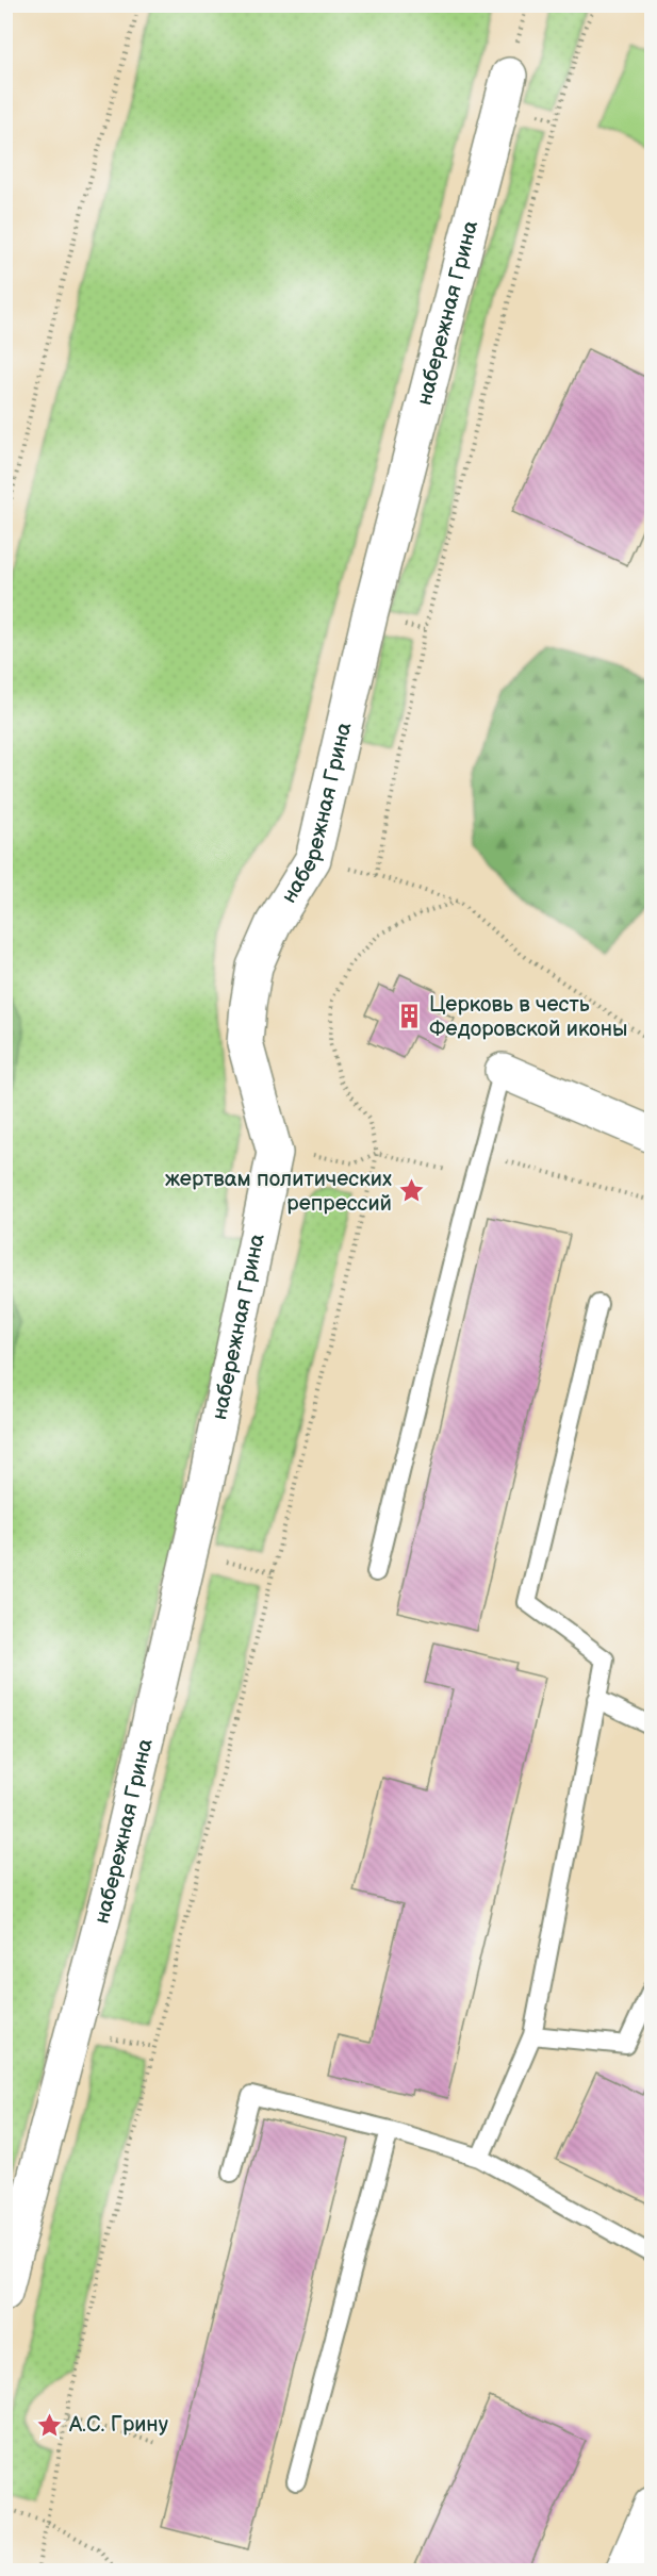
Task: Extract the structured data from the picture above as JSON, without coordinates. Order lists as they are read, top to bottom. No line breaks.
{"streets":{"street":["набережная Грина"]},"places":{"building":["Церковь в честь Федоровской иконы"],"place":["жертвам политических репрессий","А.С. Грину"]}}
